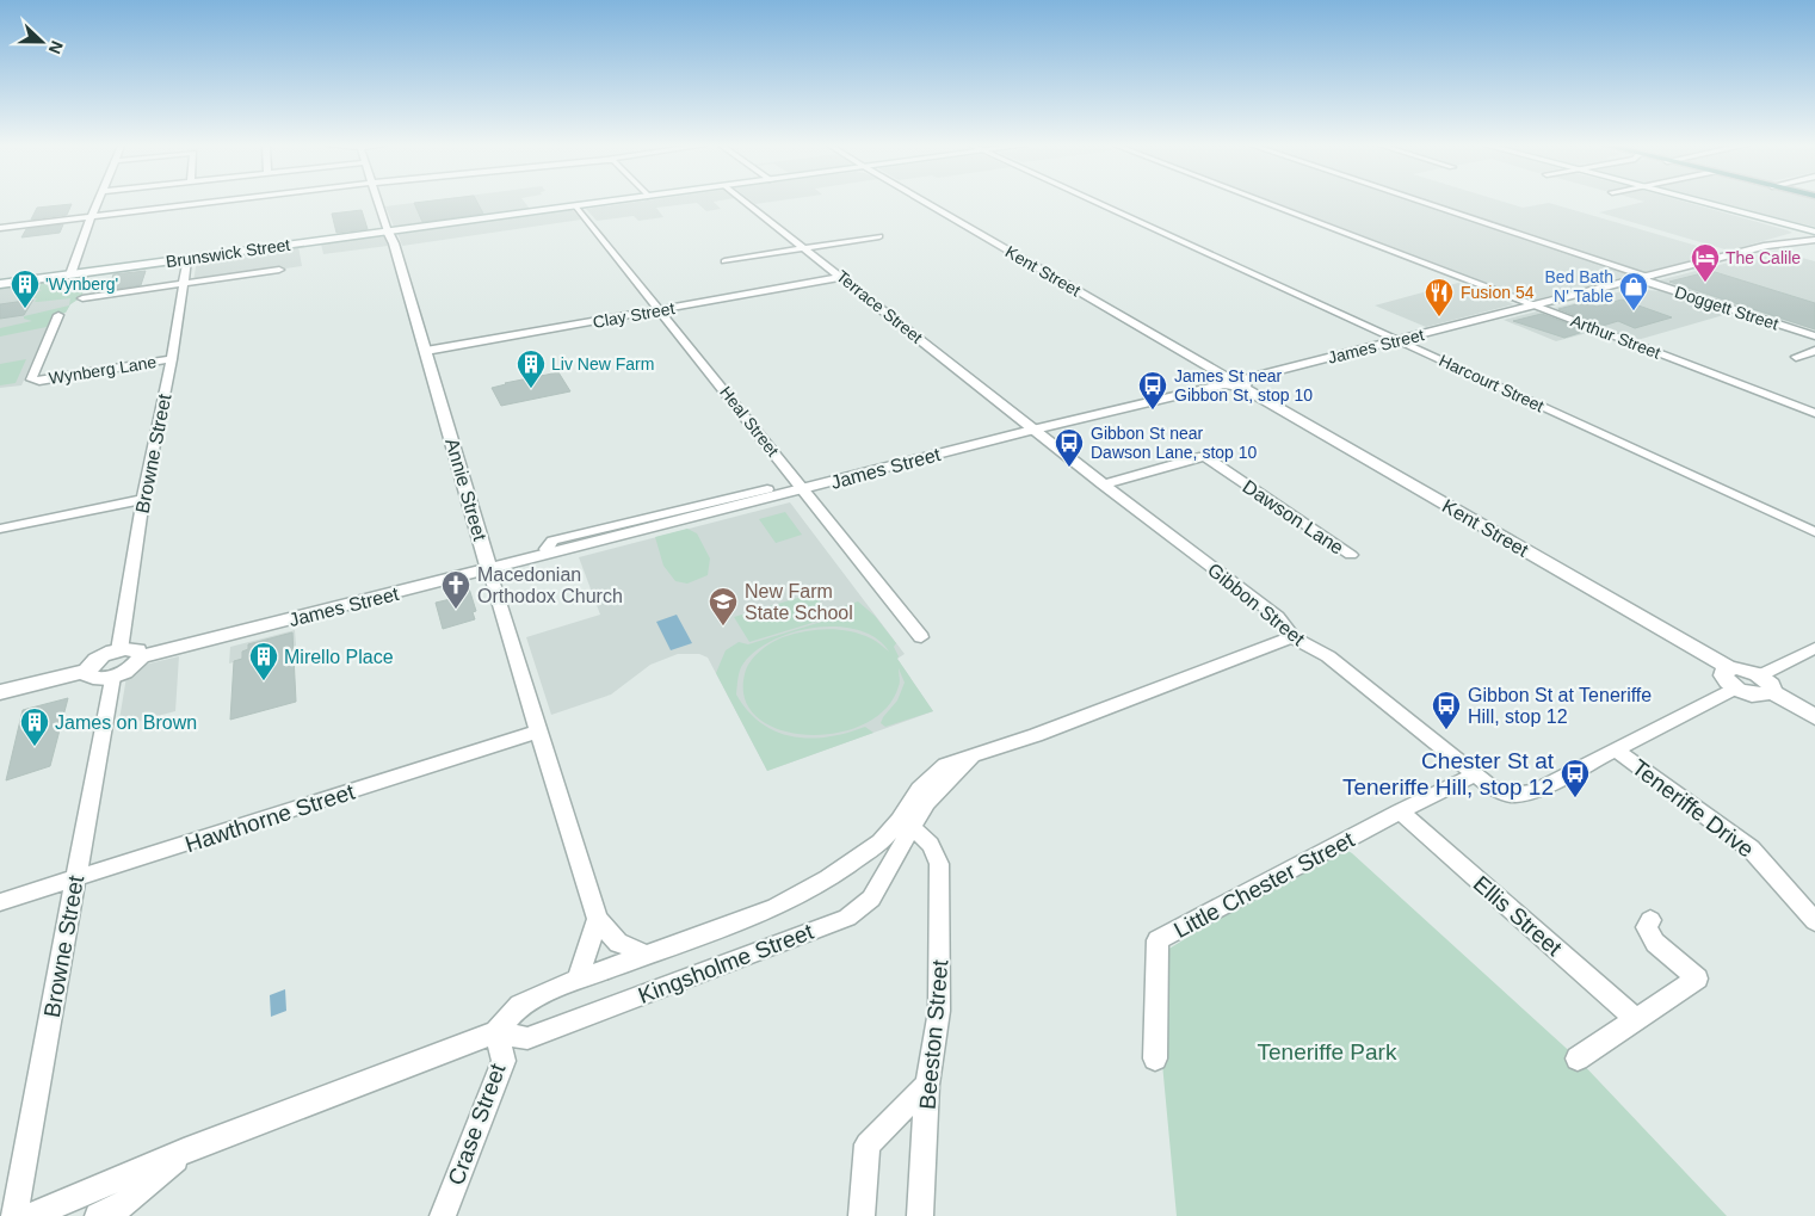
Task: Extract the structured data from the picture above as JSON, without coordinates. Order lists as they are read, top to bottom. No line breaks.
{"streets":{"street":["Brunswick Street","Kent Street","Terrace Street","Doggett Street","Clay Street","Arthur Street","James Street","Wynberg Lane","Harcourt Street","Heal Street","Browne Street","Annie Street","Dawson Lane","Gibbon Street","Teneriffe Drive","Hawthorne Street","Little Chester Street","Ellis Street","Kingsholme Street","Beeston Street","Crase Street"]},"crossings":[["Brunswick Street","Heal Street"],["Brunswick Street","Browne Street"],["Brunswick Street","Annie Street"],["Kent Street","James Street"],["Terrace Street","Clay Street"],["Terrace Street","James Street"],["Terrace Street","Gibbon Street"],["Doggett Street","James Street"],["Clay Street","Heal Street"],["Clay Street","Annie Street"],["Arthur Street","James Street"],["James Street","Harcourt Street"],["James Street","Heal Street"],["James Street","Annie Street"],["James Street","Gibbon Street"],["Wynberg Lane","Browne Street"],["Browne Street","Hawthorne Street"],["Annie Street","Hawthorne Street"],["Annie Street","Kingsholme Street"],["Dawson Lane","Gibbon Street"],["Gibbon Street","Teneriffe Drive"],["Gibbon Street","Little Chester Street"],["Little Chester Street","Ellis Street"],["Kingsholme Street","Beeston Street"],["Kingsholme Street","Crase Street"]],"parks":["Teneriffe Park"],"places":{"hotel":["The Calile"],"building":["'Wynberg'","Liv New Farm","Mirello Place","James on Brown"],"shop":["Bed Bath N' Table"],"restaurant":["Fusion 54"],"bus stop":["James St near Gibbon St, stop 10","Gibbon St near Dawson Lane, stop 10","Gibbon St at Teneriffe Hill, stop 12","Chester St at Teneriffe Hill, stop 12"],"church":["Macedonian Orthodox Church"],"school or university":["New Farm State School"]},"north":"right"}
